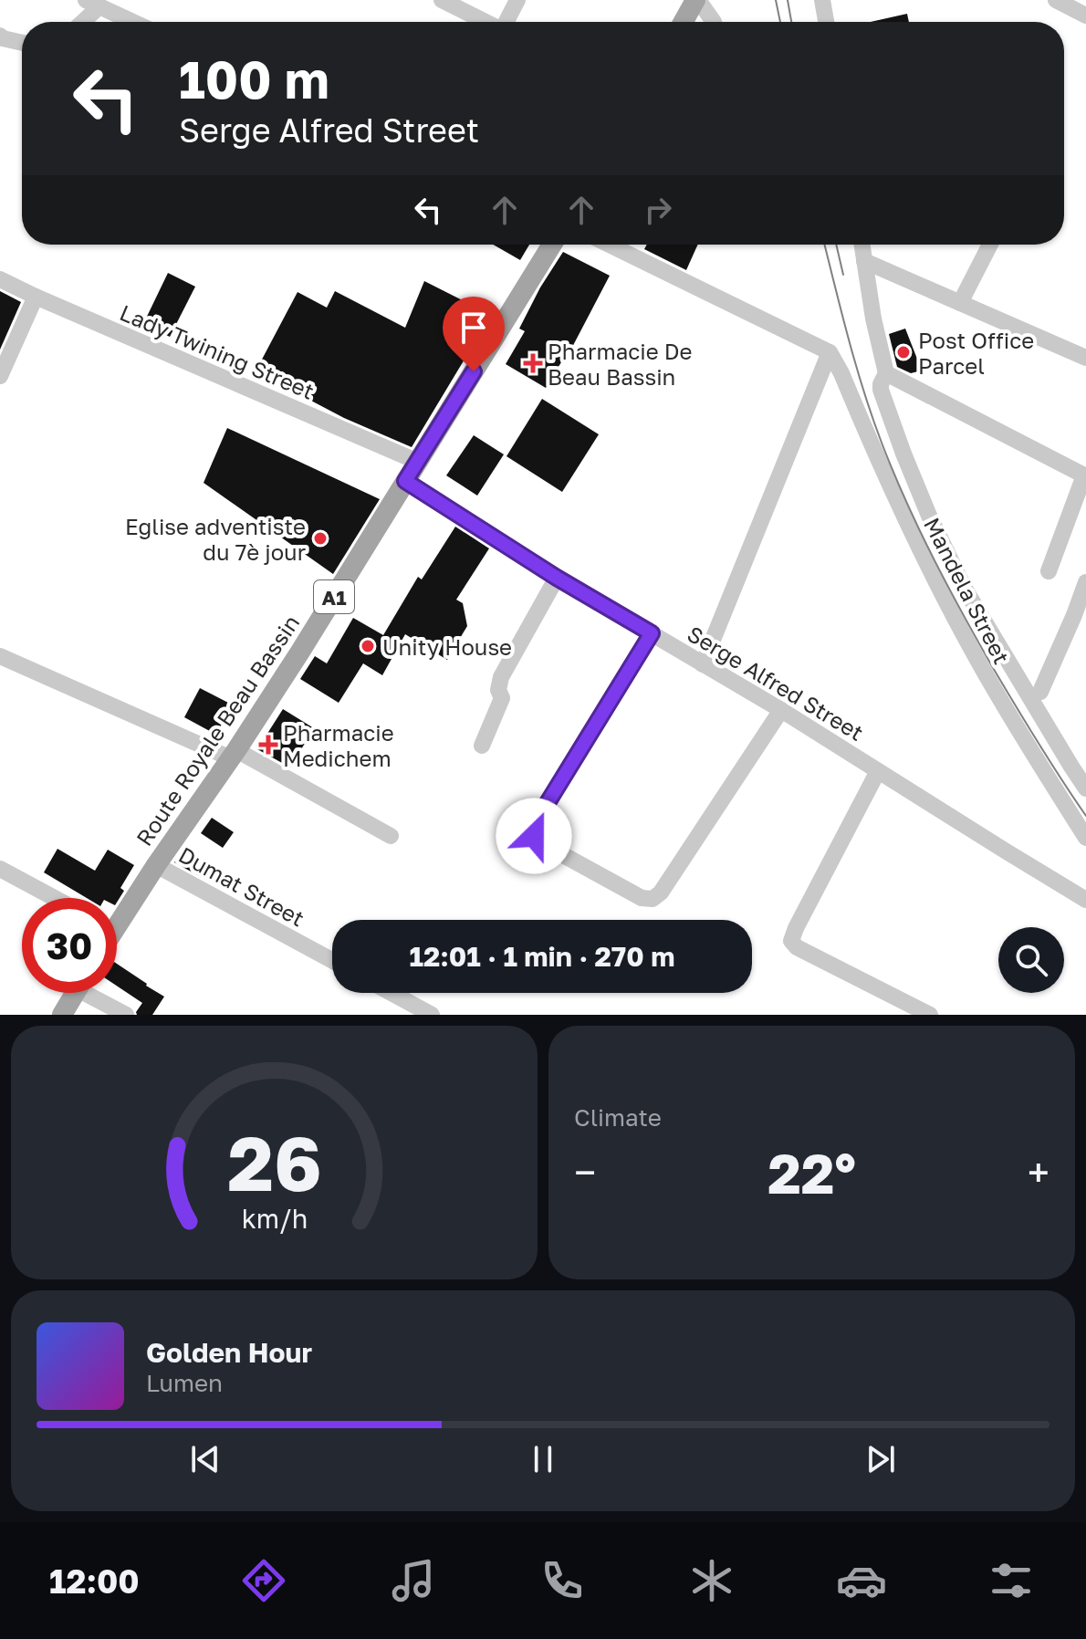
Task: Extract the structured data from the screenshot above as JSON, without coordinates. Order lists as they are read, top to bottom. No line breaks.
{"streets":{"main road":["A1","Route Royale Beau Bassin"],"street":["Lady Twining Street","Mandela Street","Serge Alfred Street","Dumat Street"]},"crossings":[["Lady Twining Street","Route Royale Beau Bassin"],["Serge Alfred Street","Route Royale Beau Bassin"],["Route Royale Beau Bassin","Dumat Street"]],"places":{"other":["Post Office Parcel","Eglise adventiste du 7è jour","Unity House"],"health":["Pharmacie De Beau Bassin","Pharmacie Medichem"]},"page":{"turn":["100 m","Serge Alfred Street"],"limit":"30","trip":"12:01 · 1 min · 270 m","tile":"Climate","heat":["−","22°","+"],"song":["Golden Hour","Lumen"],"tabs":"12:00","gauge":["26","km/h"]}}
